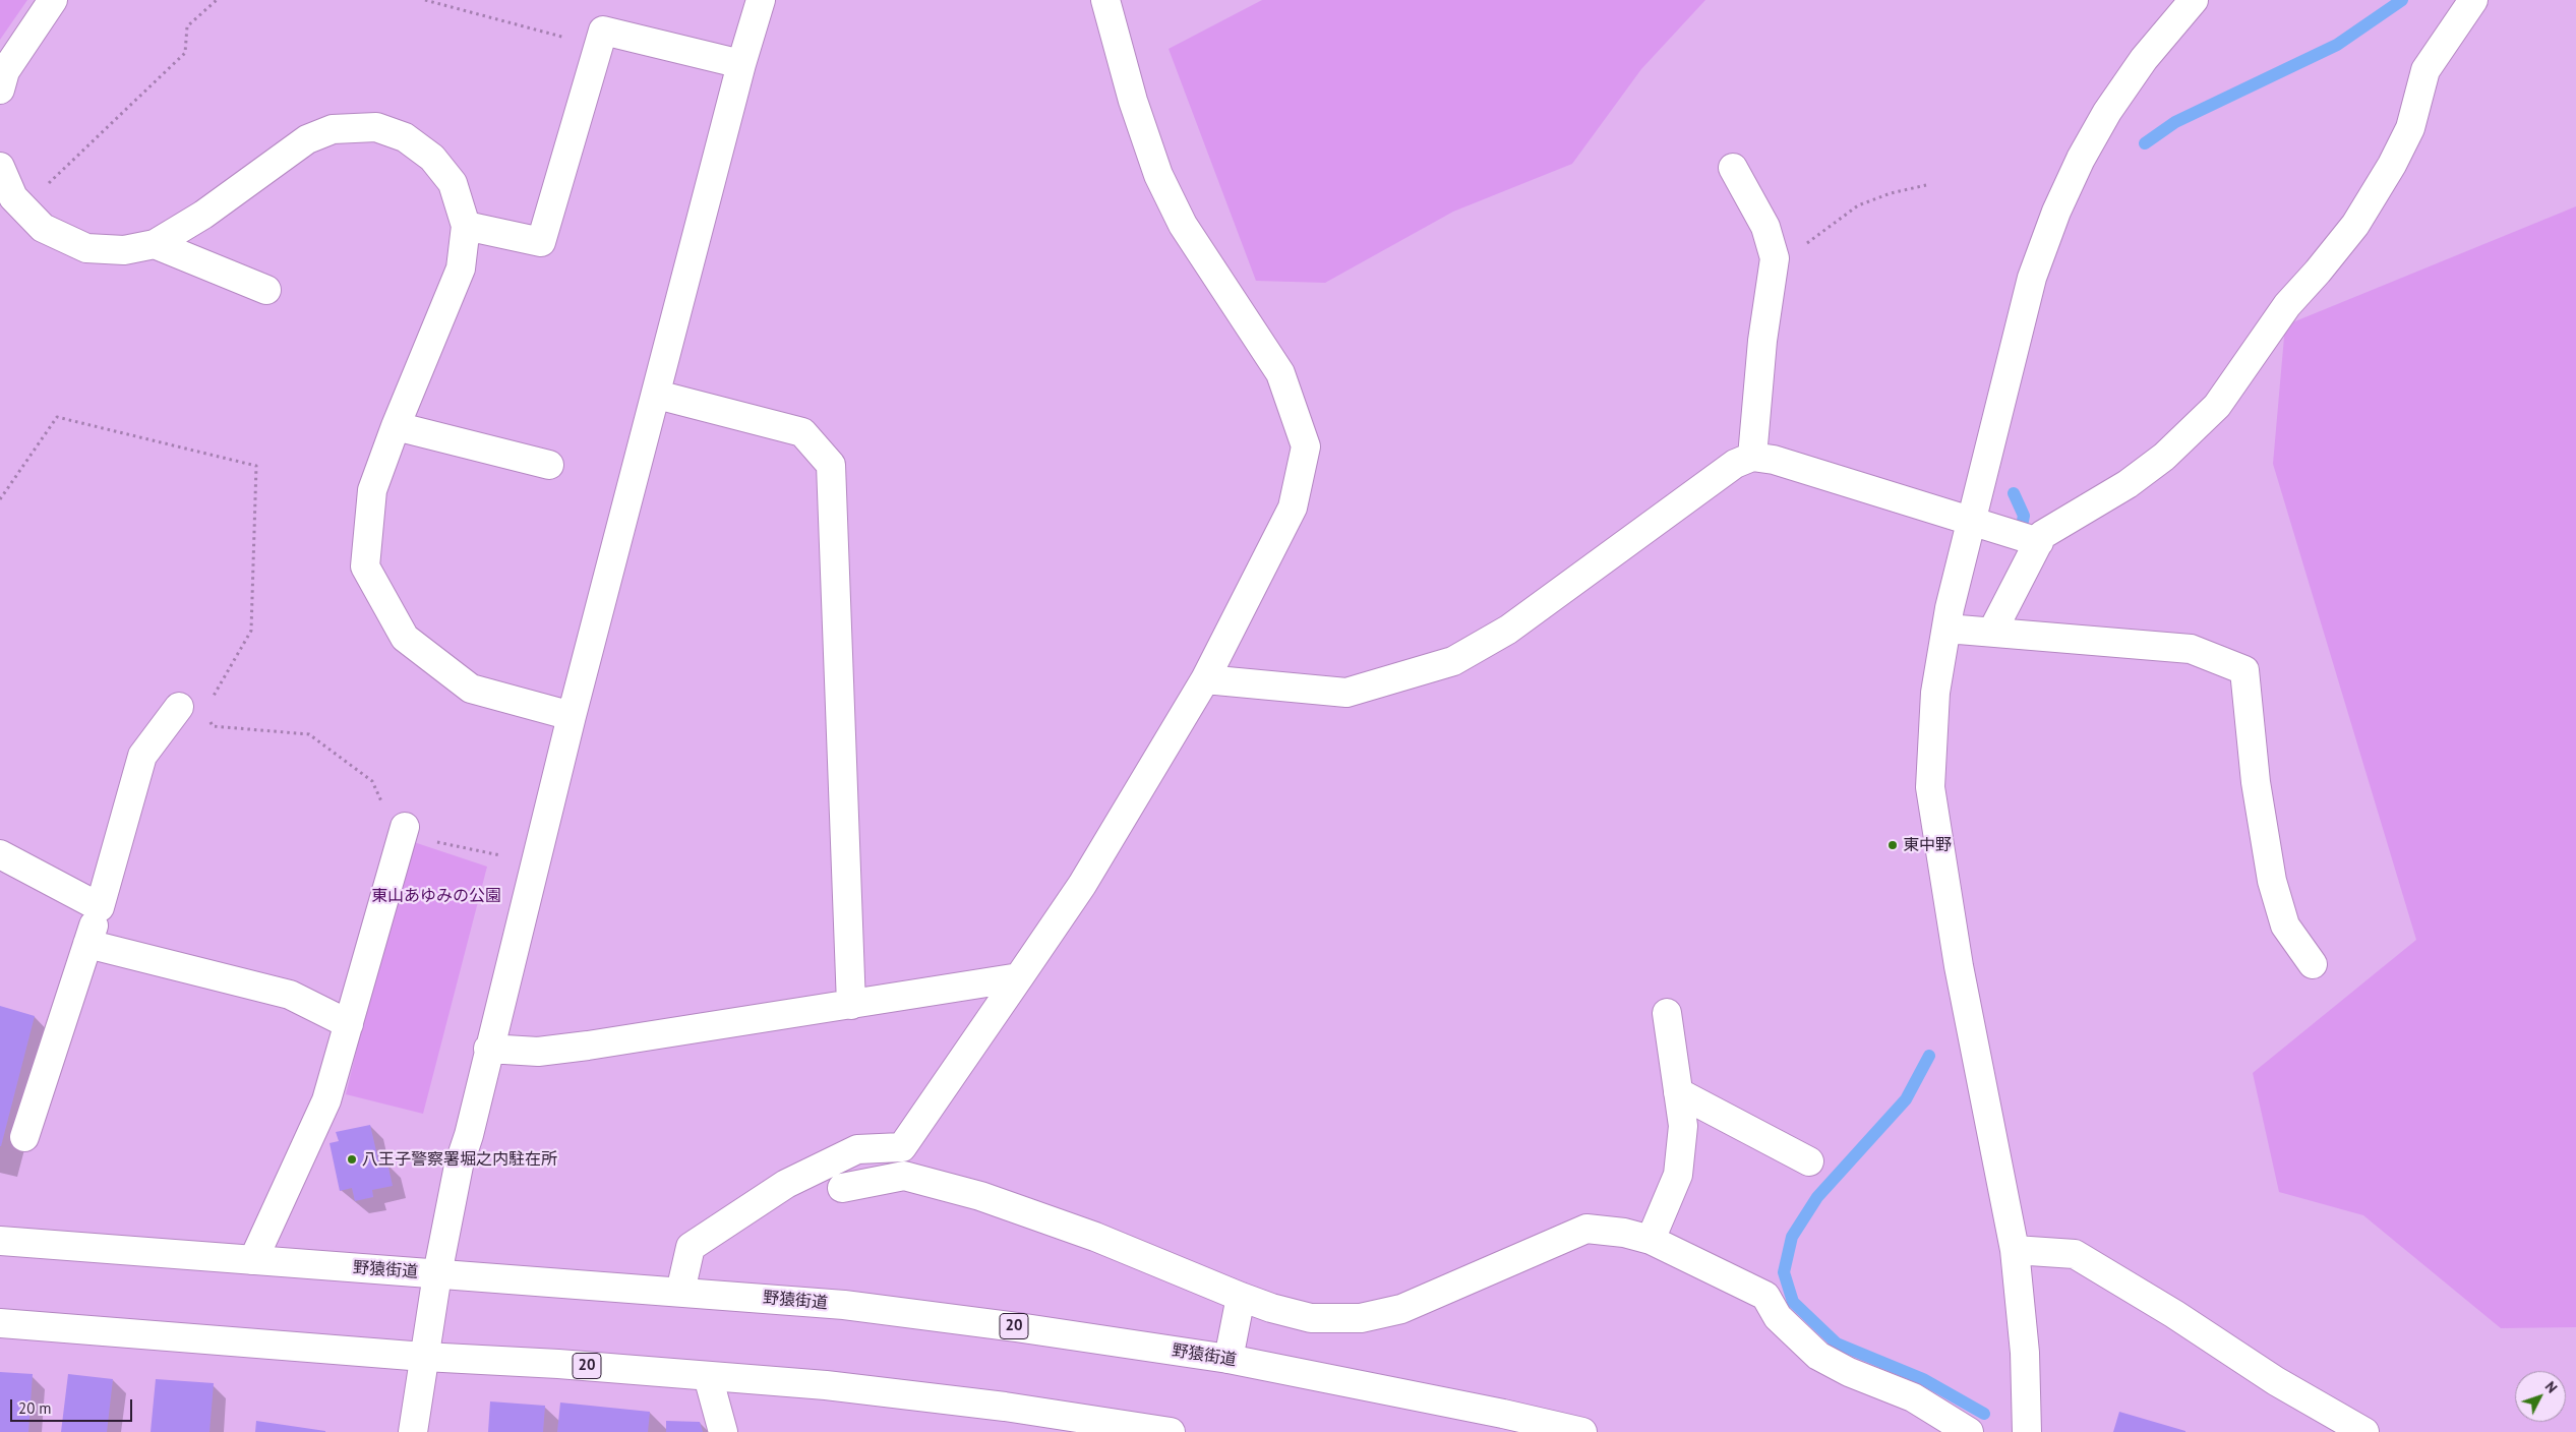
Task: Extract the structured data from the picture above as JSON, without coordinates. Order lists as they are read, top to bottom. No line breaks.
{"streets":{"street":["野猿街道","20"]},"parks":["東山あゆみの公園"],"places":["東中野","八王子警察署堀之内駐在所"],"scale_bar":"20 m","north":"top right"}
